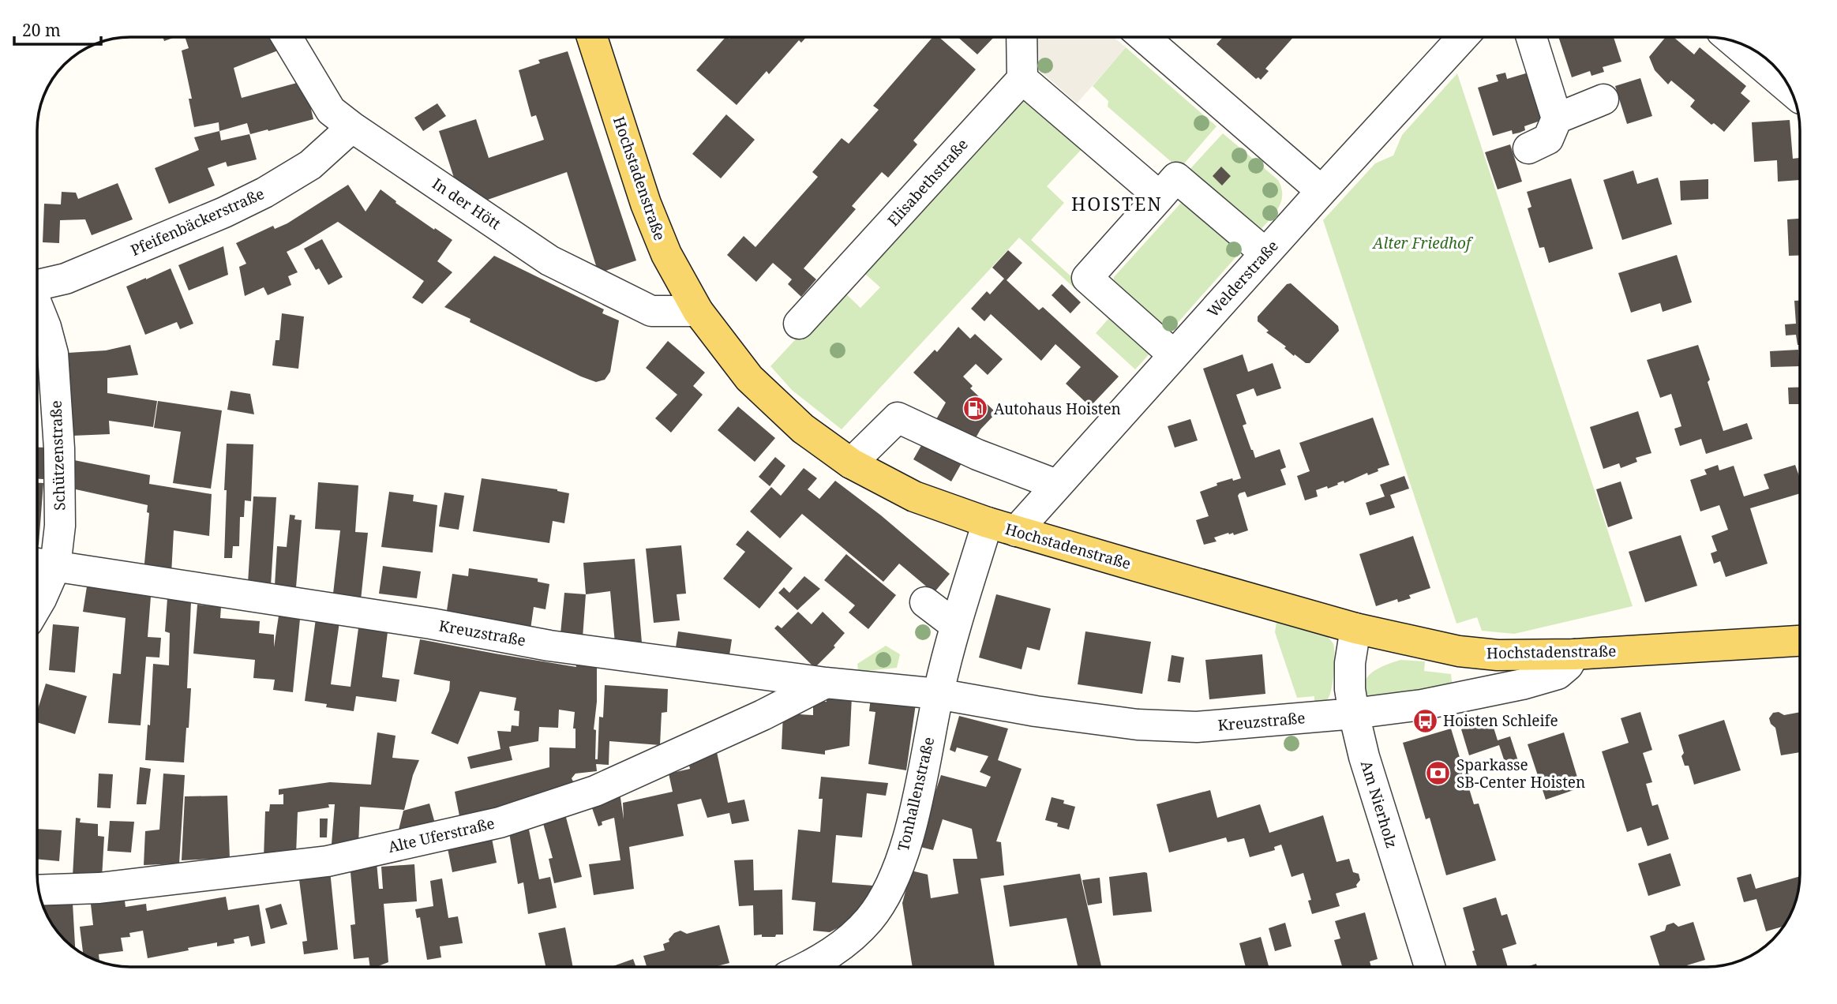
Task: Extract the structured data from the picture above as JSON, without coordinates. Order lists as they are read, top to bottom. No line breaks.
{"streets":{"main road":["Hochstadenstraße"],"street":["Elisabethstraße","In der Hött","Pfeifenbäckerstraße","Welderstraße","Schützenstraße","Kreuzstraße","Tonhallenstraße","Am Nierholz","Alte Uferstraße"]},"crossings":[["Hochstadenstraße","In der Hött"],["Hochstadenstraße","Welderstraße"],["Hochstadenstraße","Kreuzstraße"],["Hochstadenstraße","Am Nierholz"],["In der Hött","Pfeifenbäckerstraße"],["Schützenstraße","Kreuzstraße"],["Kreuzstraße","Tonhallenstraße"],["Kreuzstraße","Am Nierholz"],["Kreuzstraße","Alte Uferstraße"]],"districts":["HOISTEN"],"parks":["Alter Friedhof"],"places":{"fuel station":["Autohaus Hoisten"],"bus stop":["Hoisten Schleife"],"bank":["Sparkasse SB-Center Hoisten"]},"scale_bar":"20 m"}
